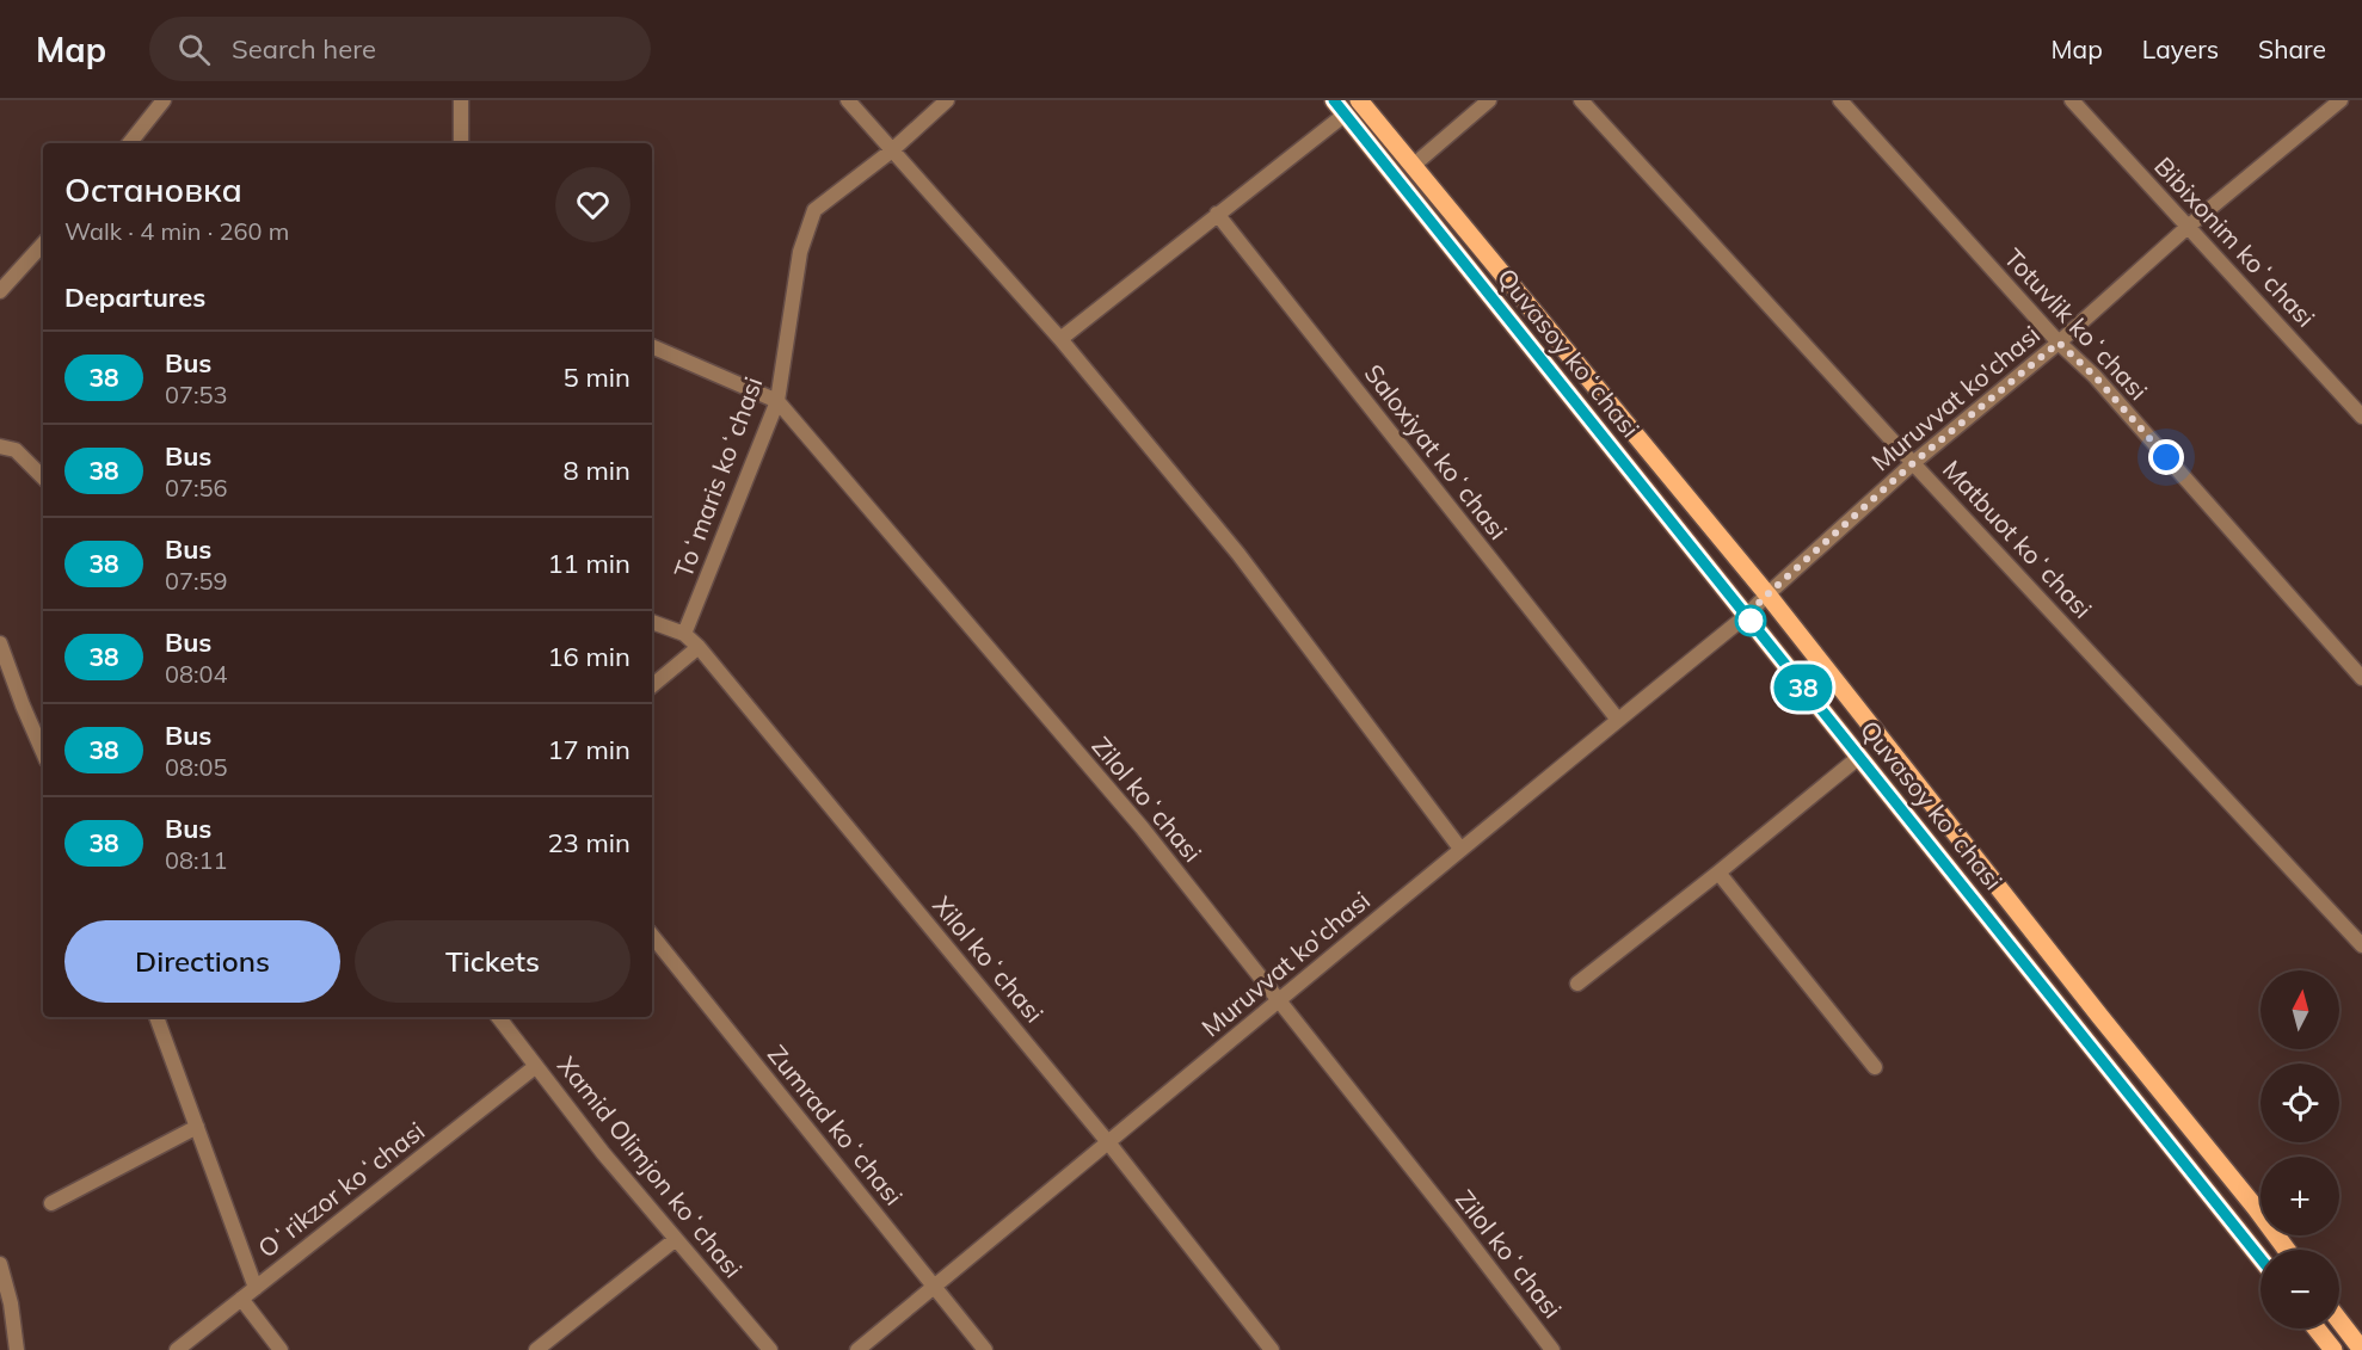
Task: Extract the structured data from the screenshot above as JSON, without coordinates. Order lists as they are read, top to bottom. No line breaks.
{"streets":{"main road":["Quvasoy koʻchasi"],"street":["Bibixonim koʻchasi","Totuvlik koʻchasi","Muruvvat ko'chasi","Saloxiyat koʻchasi","Toʻmaris koʻchasi","Matbuot koʻchasi","Zilol koʻchasi","Xilol koʻchasi","Zumrad koʻchasi","Xamid Olimjon koʻchasi","Oʻrikzor koʻchasi"]},"crossings":[["Bibixonim koʻchasi","Muruvvat ko'chasi"],["Totuvlik koʻchasi","Muruvvat ko'chasi"],["Quvasoy koʻchasi","Muruvvat ko'chasi"],["Muruvvat ko'chasi","Saloxiyat koʻchasi"],["Muruvvat ko'chasi","Matbuot koʻchasi"],["Muruvvat ko'chasi","Zilol koʻchasi"],["Muruvvat ko'chasi","Xilol koʻchasi"],["Muruvvat ko'chasi","Zumrad koʻchasi"],["Toʻmaris koʻchasi","Zilol koʻchasi"],["Toʻmaris koʻchasi","Xilol koʻchasi"],["Xamid Olimjon koʻchasi","Oʻrikzor koʻchasi"]],"lines":["bus line 38"],"north":"top","page":{"header":"Map","search":"Search here","nav":["Map","Layers","Share"],"on_map":"38","heading":[["Остановка","Walk · 4 min · 260 m"],"Departures"],"list":[{"mark":"38","name":"Bus","note":"07:53","value":"5 min"},{"mark":"38","name":"Bus","note":"07:56","value":"8 min"},{"mark":"38","name":"Bus","note":"07:59","value":"11 min"},{"mark":"38","name":"Bus","note":"08:04","value":"16 min"},{"mark":"38","name":"Bus","note":"08:05","value":"17 min"},{"mark":"38","name":"Bus","note":"08:11","value":"23 min"}],"buttons":["Directions","Tickets"],"map_buttons":["+","−"]}}
